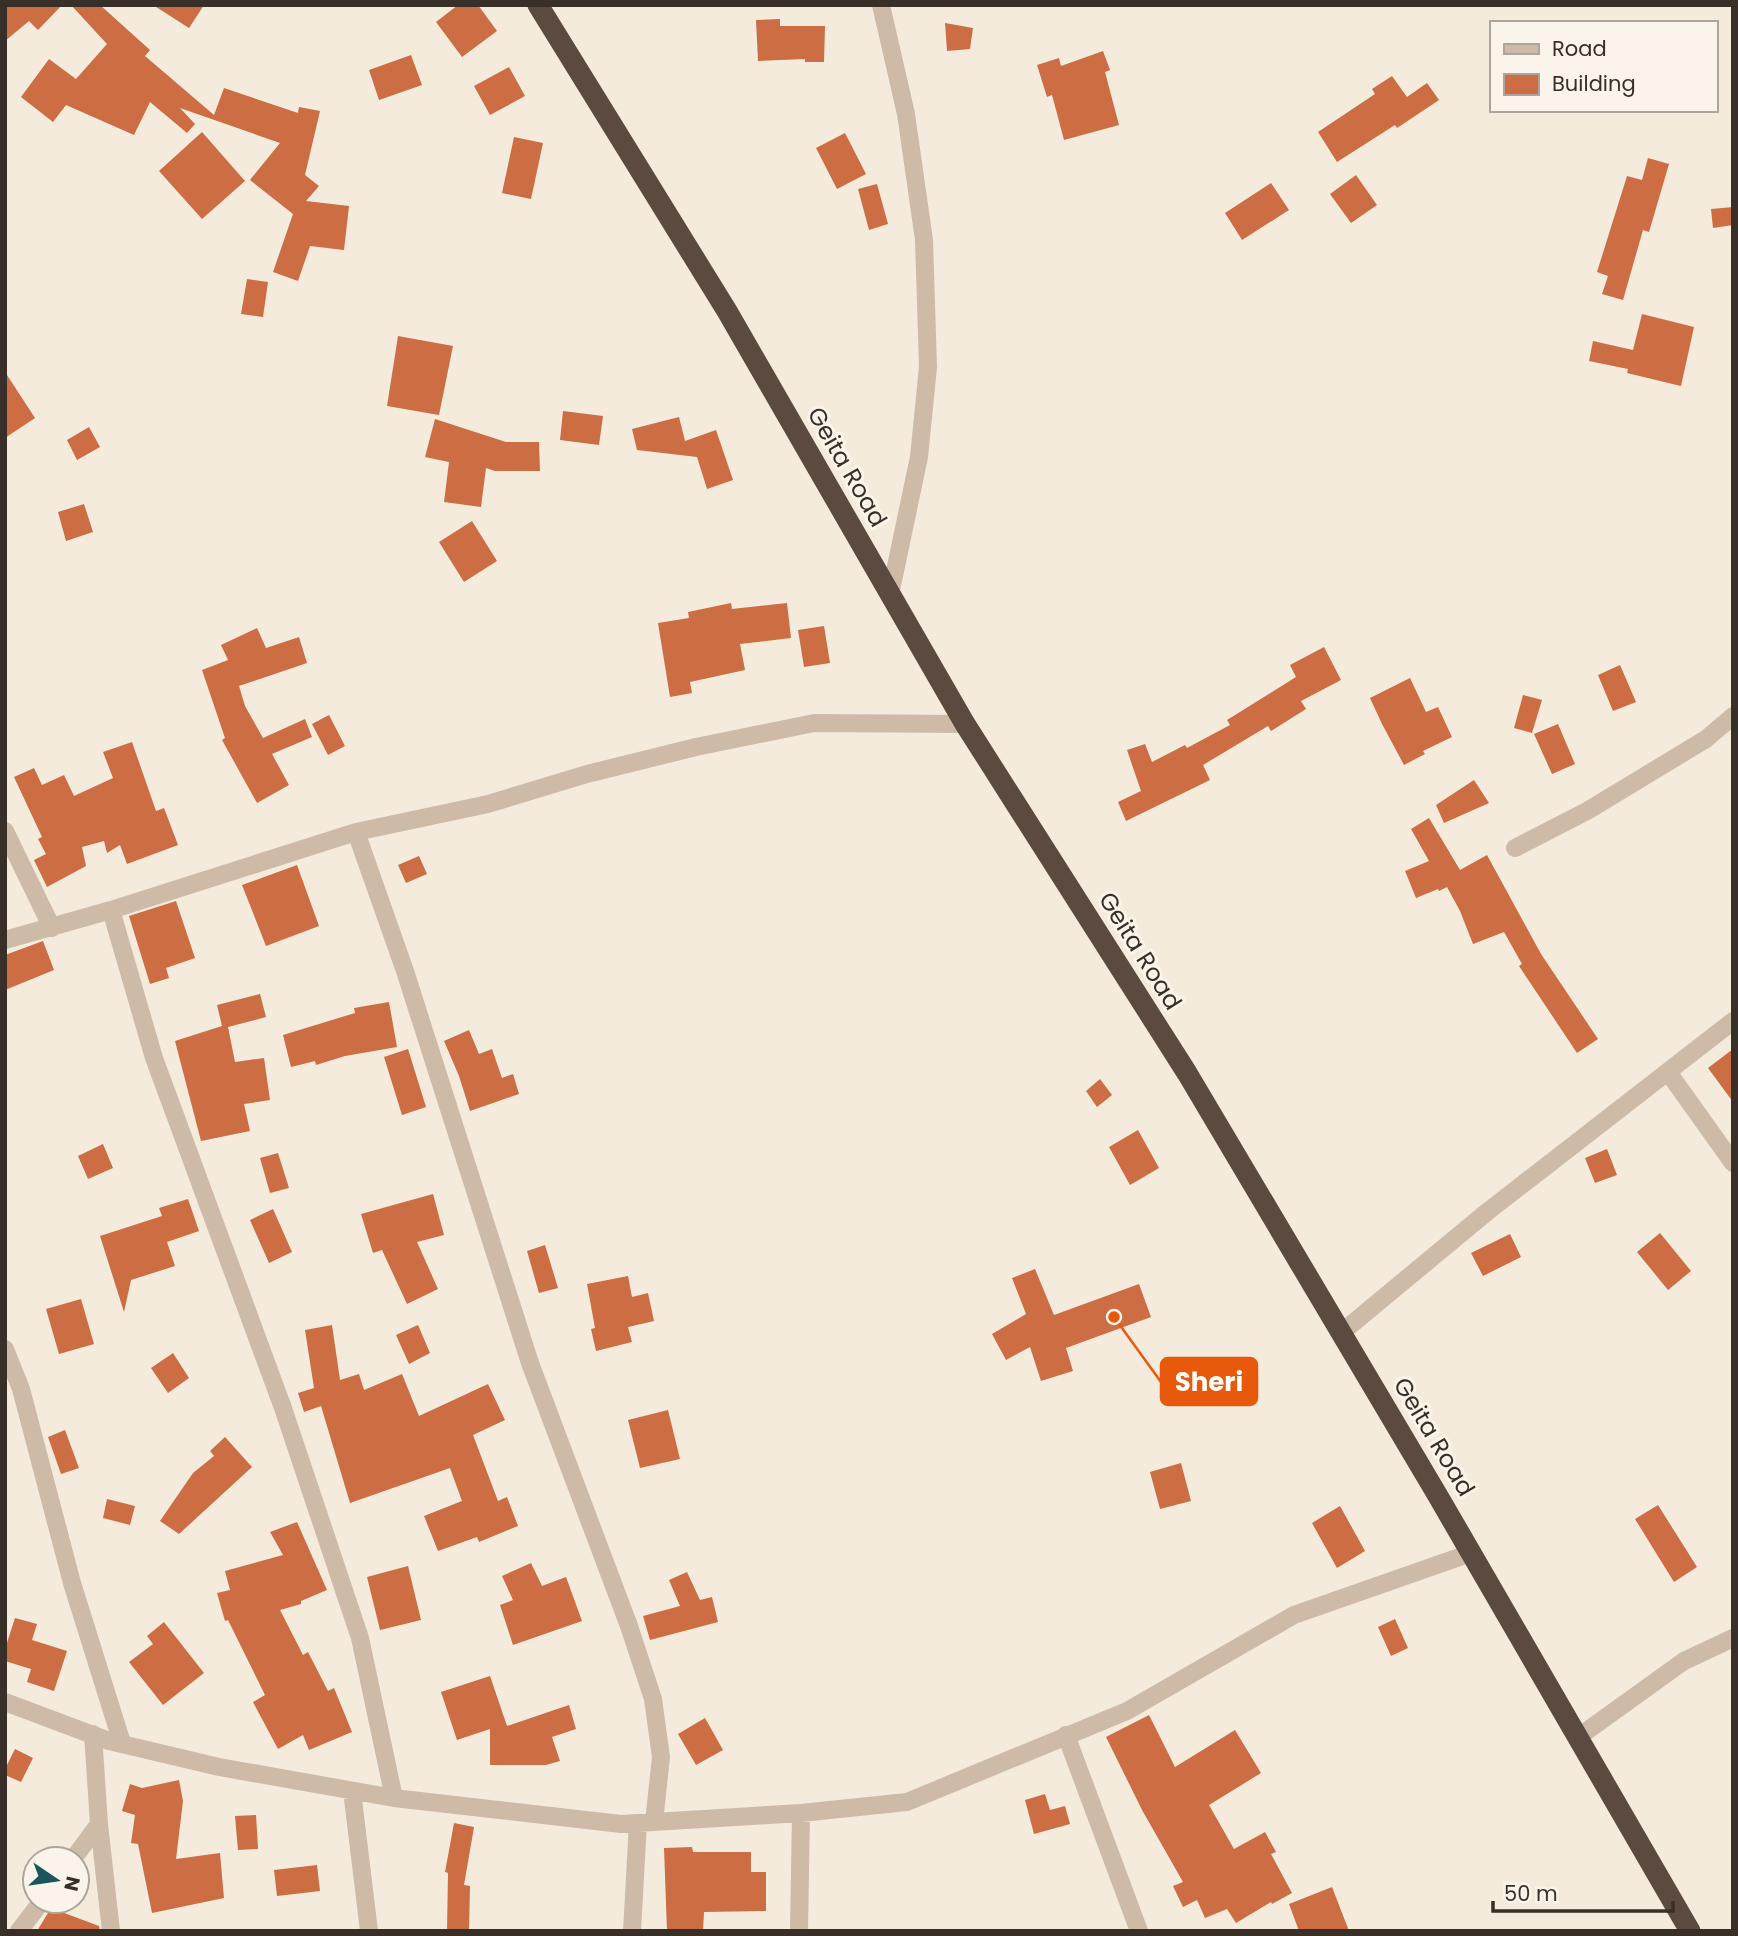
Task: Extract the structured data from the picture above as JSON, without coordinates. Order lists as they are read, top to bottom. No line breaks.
{"streets":{"highway":["Geita Road"]},"places":["Sheri"],"legend":["Road","Building"],"scale_bar":"50 m","north":"right"}
